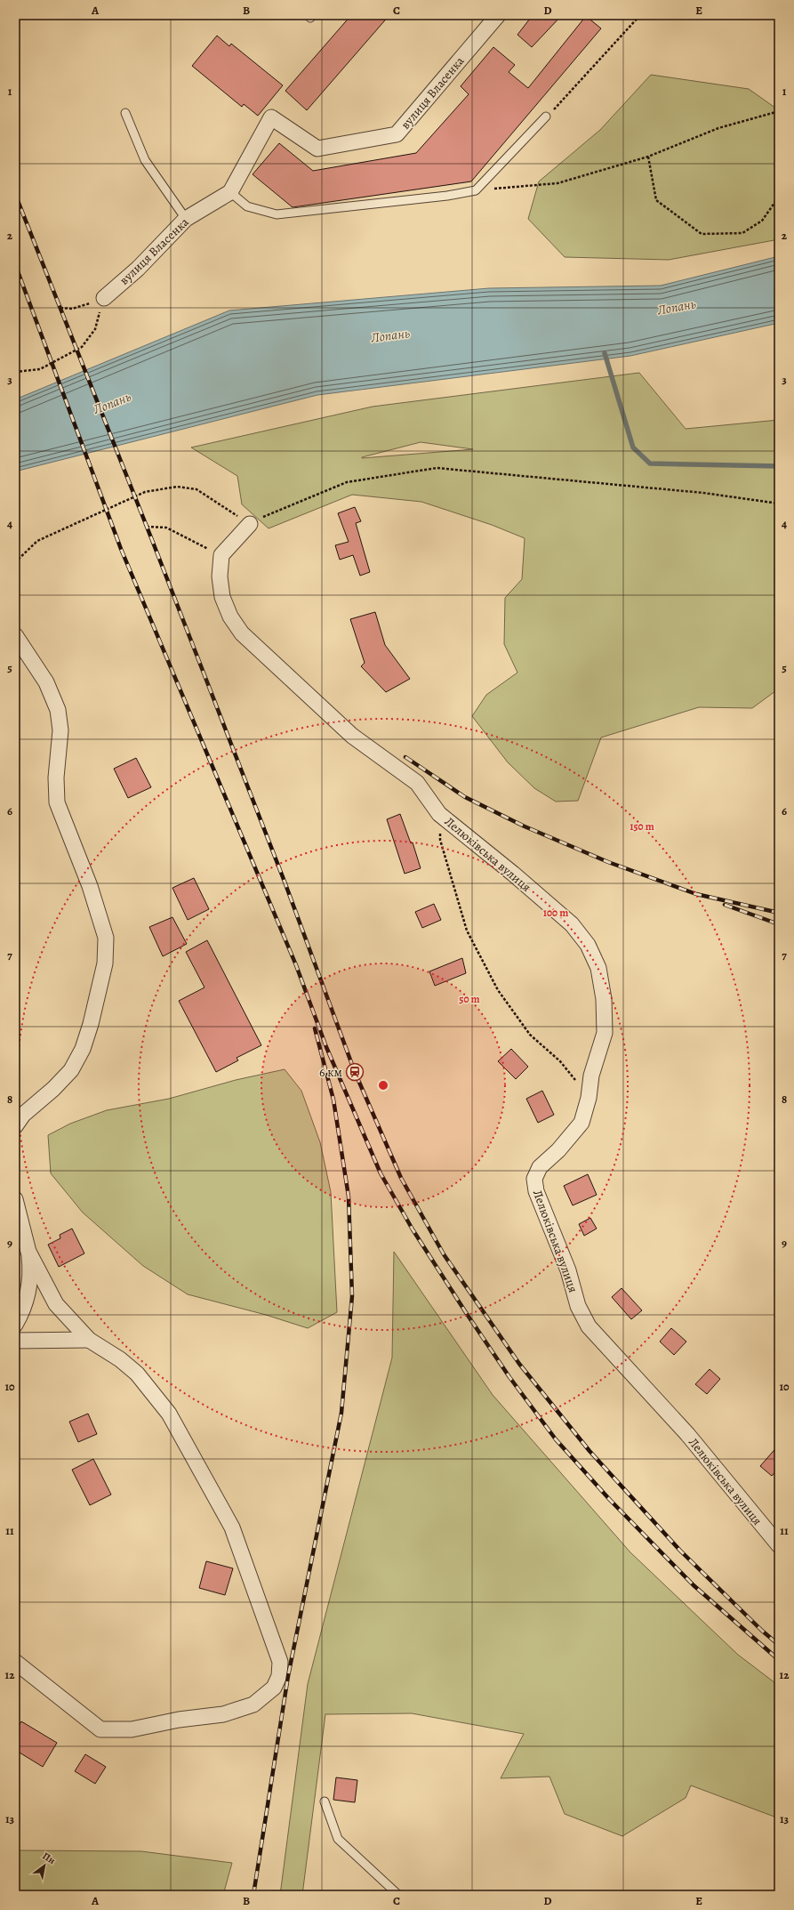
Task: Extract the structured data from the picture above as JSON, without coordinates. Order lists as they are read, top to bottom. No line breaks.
{"streets":{"street":["вулиця Власенка","Лелюківська вулиця"]},"water":["Лопань"],"places":{"station":["6 км"]},"north":"top right","grid":{"columns":["A","B","C","D","E"],"rows":["1","2","3","4","5","6","7","8","9","10","11","12","13"]},"rings":["150 m","100 m","50 m"]}
